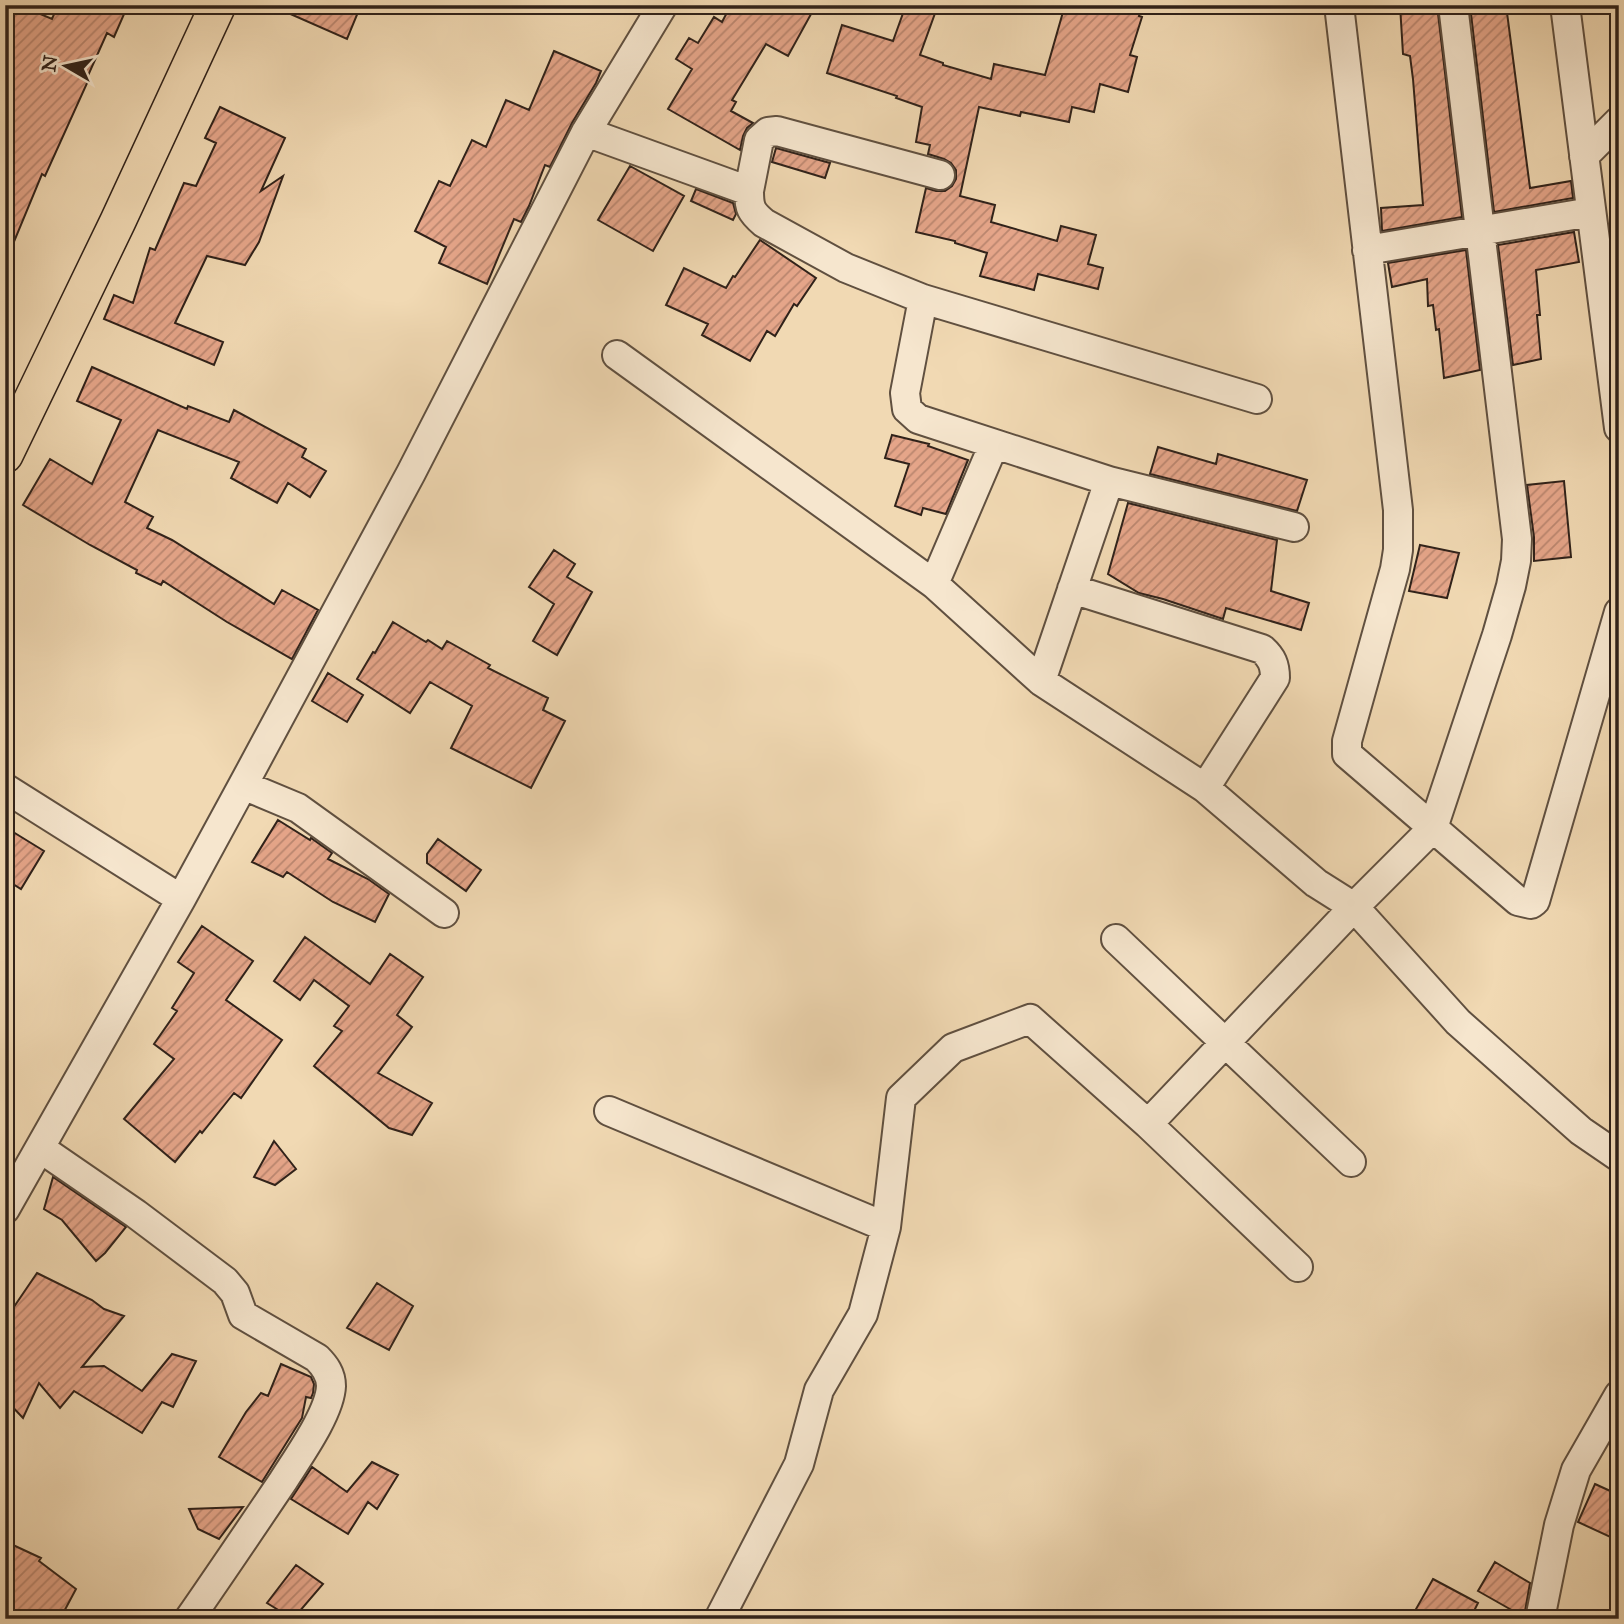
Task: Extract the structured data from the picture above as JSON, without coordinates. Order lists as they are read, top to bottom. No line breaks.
{"north":"left"}
